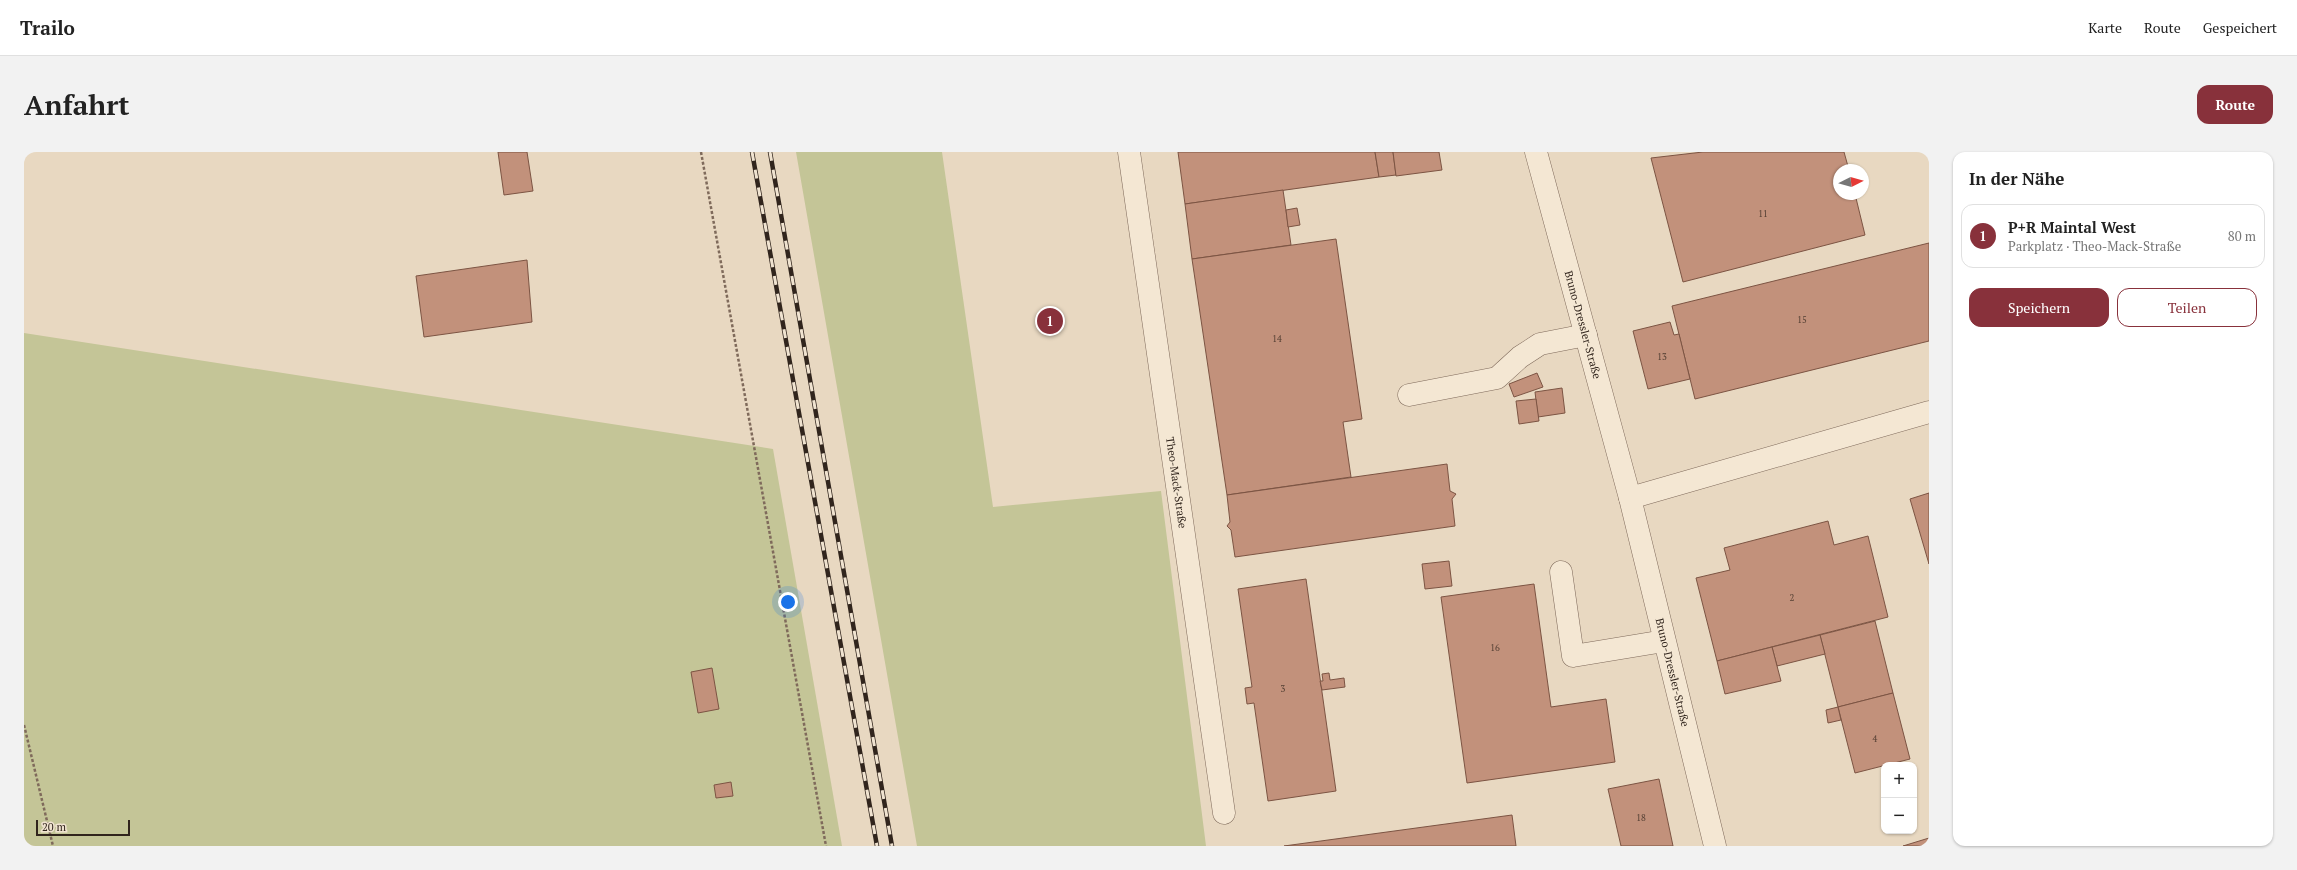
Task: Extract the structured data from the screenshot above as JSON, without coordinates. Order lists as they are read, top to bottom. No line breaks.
{"streets":{"street":["Bruno-Dressler-Straße","Theo-Mack-Straße"]},"house_numbers":["11","15","14","13","2","16","3","4","18"],"scale_bar":"20 m","north":"right","page":{"header":"Trailo","nav":["Karte","Route","Gespeichert"],"buttons":["Route",["Speichern","Teilen"]],"title":"Anfahrt","heading":"In der Nähe","list":[{"mark":"1","name":"P+R Maintal West","note":"Parkplatz · Theo-Mack-Straße","value":"80 m"}],"pins":"1","map_buttons":["+","−"],"scale":"20 m"}}
